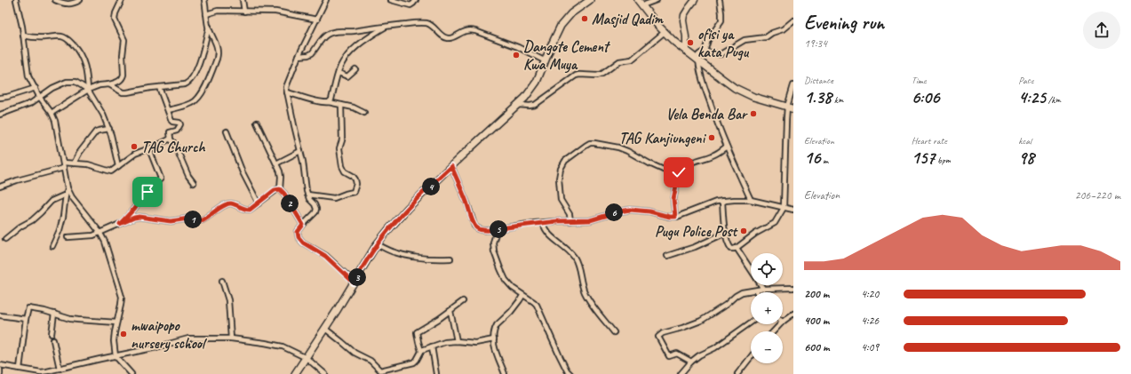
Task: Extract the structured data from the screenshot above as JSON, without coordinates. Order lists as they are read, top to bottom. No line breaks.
{"places":["Masjid Qadim","ofisi ya kata Pugu","Dangote Cement Kwa Muya","Vela Benda Bar","TAG Kanjiungeni","TAG Church","Pugu Police Post","mwaipopo nursery school"],"page":{"heading":["Evening run","19:34"],"stats":[["Distance","1.38 km"],["Time","6:06"],["Pace","4:25 /km"],["Elevation","16 m"],["Heart rate","157 bpm"],["kcal","98"]],"pins":["4","2","6","1","5","3"],"chart":["Elevation","206–220 m"],"map_buttons":["+","−"],"list":[{"name":"200 m","note":"4:20"},{"name":"400 m","note":"4:26"},{"name":"600 m","note":"4:09"}]}}
